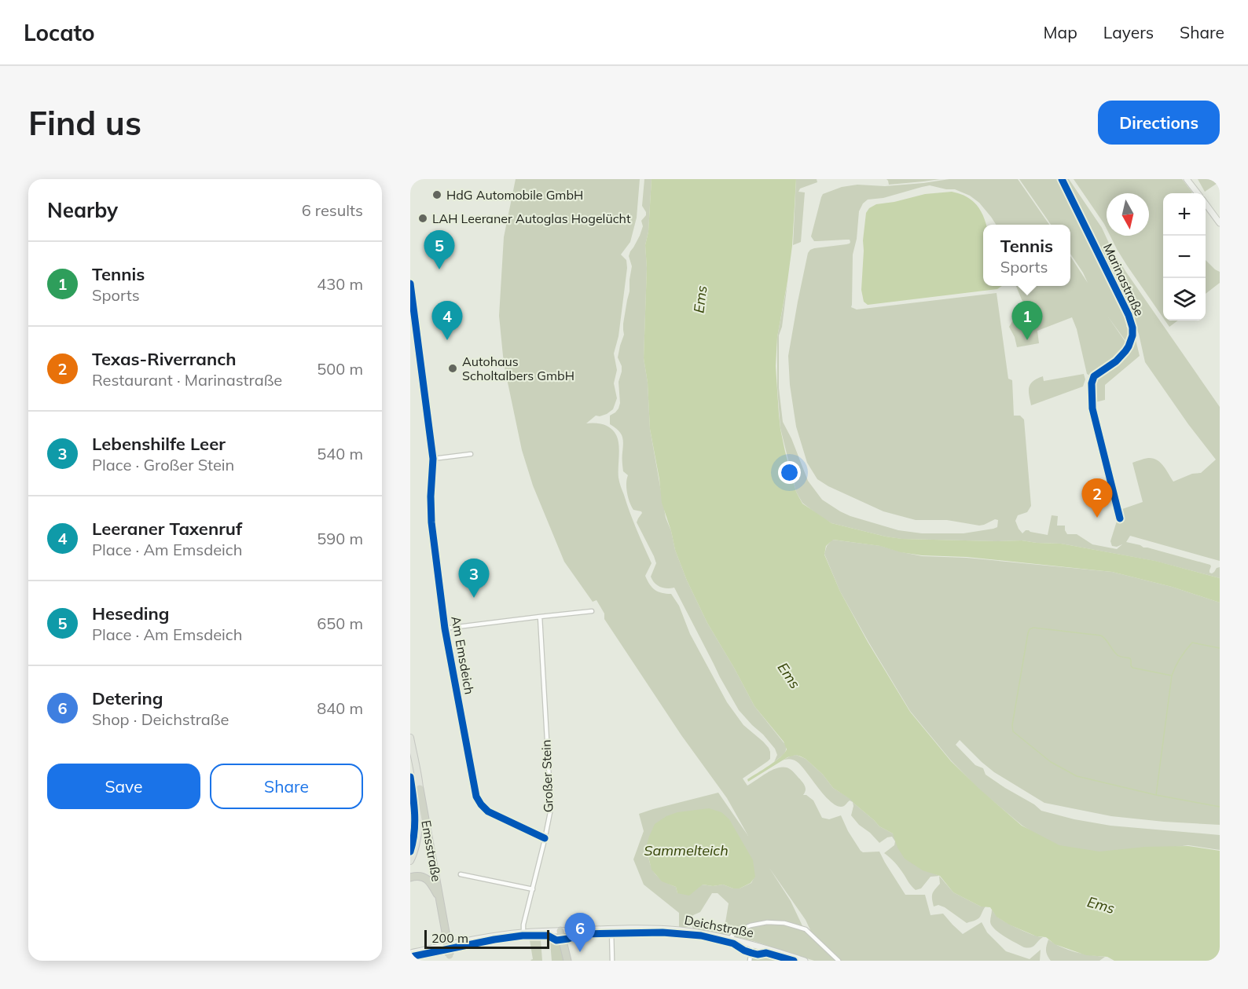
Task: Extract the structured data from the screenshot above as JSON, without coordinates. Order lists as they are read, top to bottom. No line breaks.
{"streets":{"highway":["Emsstraße"],"main road":["Deichstraße"],"street":["Marinastraße","Am Emsdeich","Großer Stein"]},"crossings":[["Am Emsdeich","Großer Stein"],["Großer Stein","Deichstraße"]],"water":["Ems","Sammelteich"],"places":["HdG Automobile GmbH","LAH Leeraner Autoglas Hogelücht","Autohaus Scholtalbers GmbH"],"scale_bar":"200 m","north":"bottom","page":{"header":"Locato","nav":["Map","Layers","Share"],"buttons":["Directions",["Save","Share"]],"title":"Find us","heading":["Nearby","6 results"],"map_buttons":["+","−"],"popup":["Tennis","Sports"],"pins":["5","1","4","2","3","6"],"list":[{"mark":"1","name":"Tennis","note":"Sports","value":"430 m"},{"mark":"2","name":"Texas-Riverranch","note":"Restaurant · Marinastraße","value":"500 m"},{"mark":"3","name":"Lebenshilfe Leer","note":"Place · Großer Stein","value":"540 m"},{"mark":"4","name":"Leeraner Taxenruf","note":"Place · Am Emsdeich","value":"590 m"},{"mark":"5","name":"Heseding","note":"Place · Am Emsdeich","value":"650 m"},{"mark":"6","name":"Detering","note":"Shop · Deichstraße","value":"840 m"}],"scale":"200 m"}}
